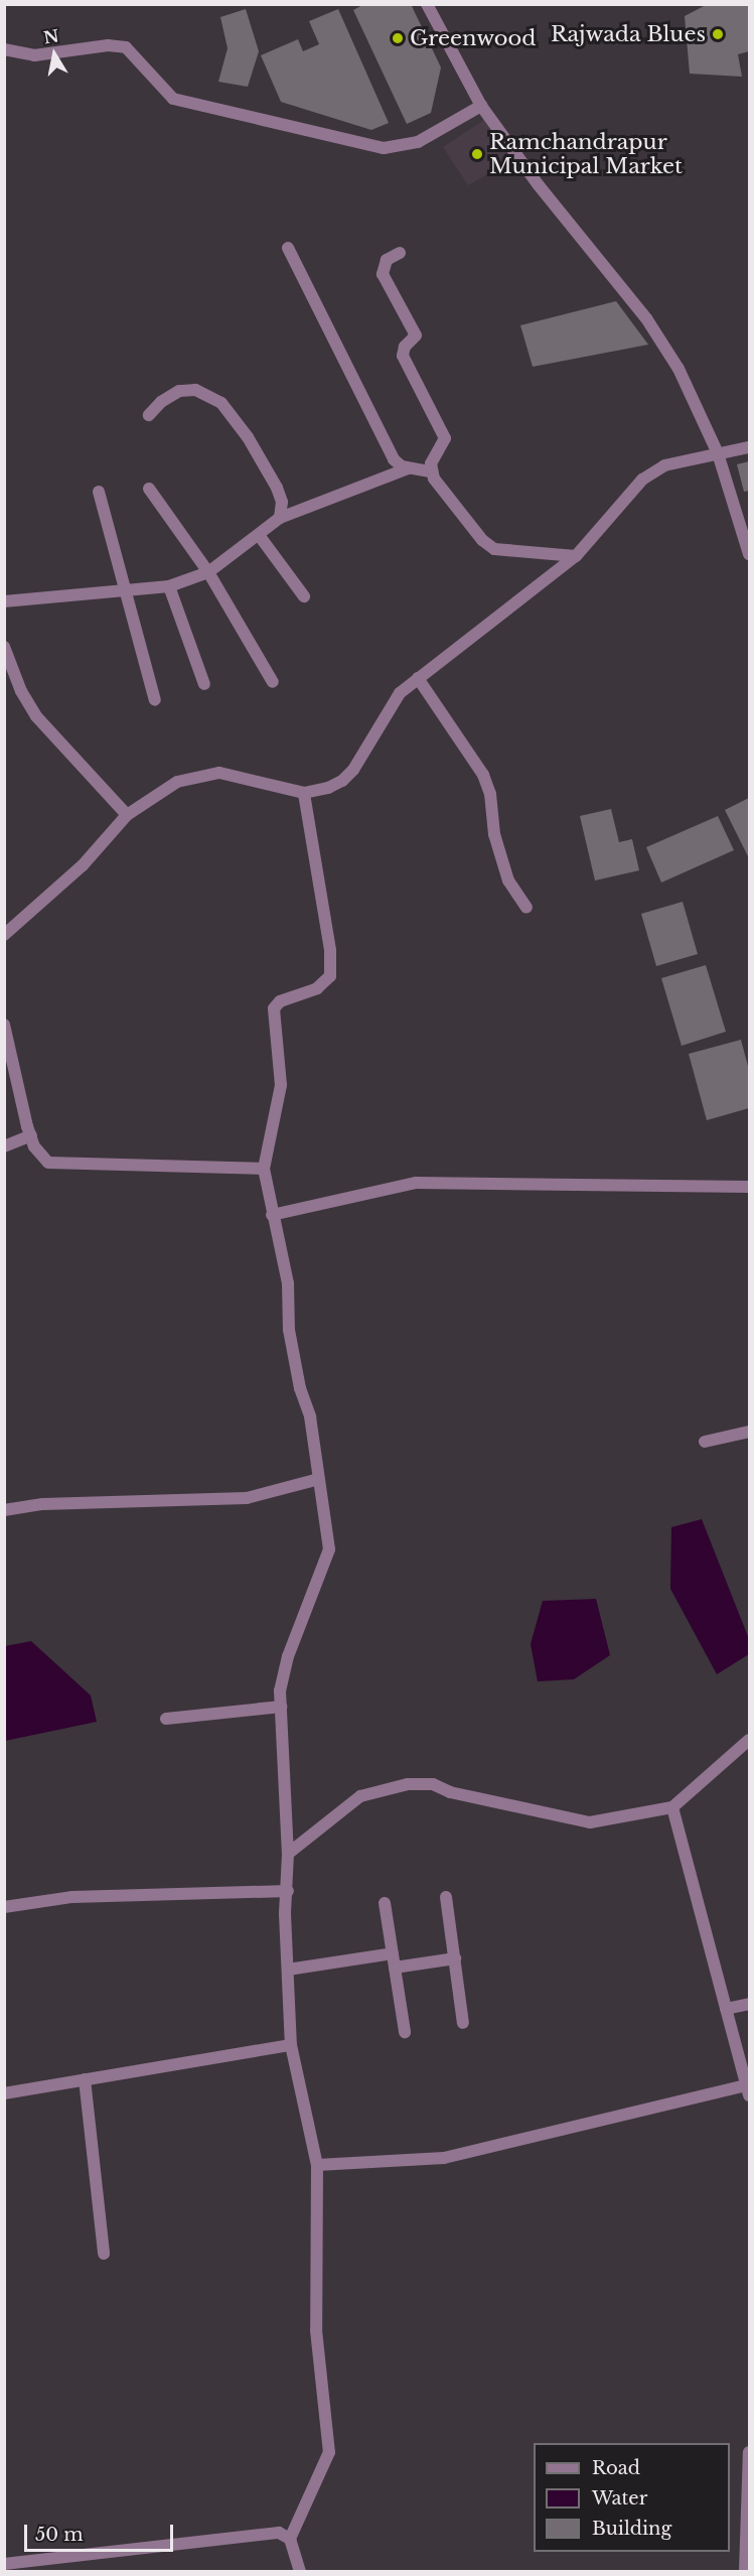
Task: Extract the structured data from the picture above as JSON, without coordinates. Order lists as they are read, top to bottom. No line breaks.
{"places":["Rajwada Blues","Greenwood","Ramchandrapur Municipal Market"],"legend":["Road","Water","Building"],"scale_bar":"50 m","north":"top"}
